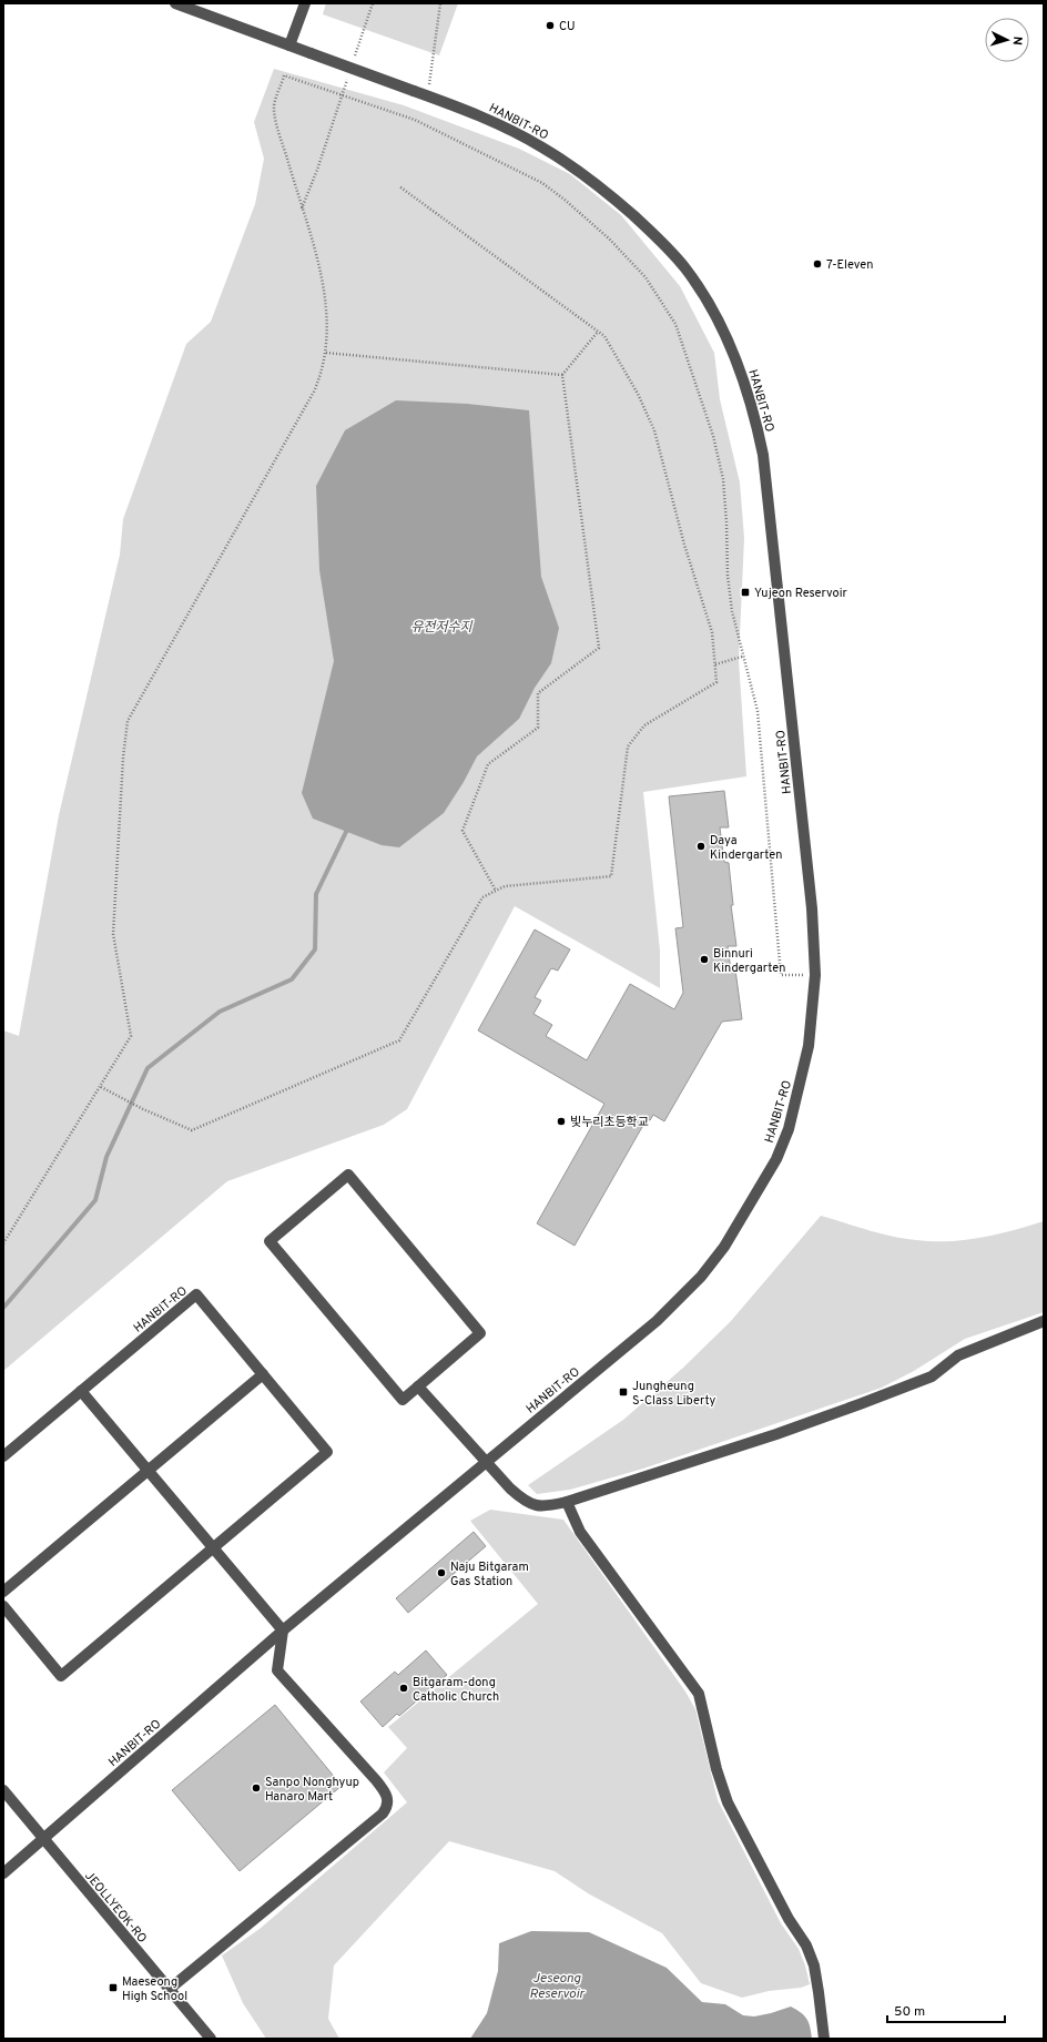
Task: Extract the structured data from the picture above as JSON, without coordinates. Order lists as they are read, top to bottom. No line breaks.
{"streets":{"street":["HANBIT-RO","JEOLLYEOK-RO"]},"crossings":[["HANBIT-RO","JEOLLYEOK-RO"]],"water":["유전저수지","Jeseong Reservoir"],"places":{"other":["CU","7-Eleven","Daya Kindergarten","Binnuri Kindergarten","빛누리초등학교","Naju Bitgaram Gas Station","Bitgaram-dong Catholic Church","Sanpo Nonghyup Hanaro Mart"],"transit":["Yujeon Reservoir","Jungheung S-Class Liberty","Maeseong High School"]},"scale_bar":"50 m","north":"right"}
